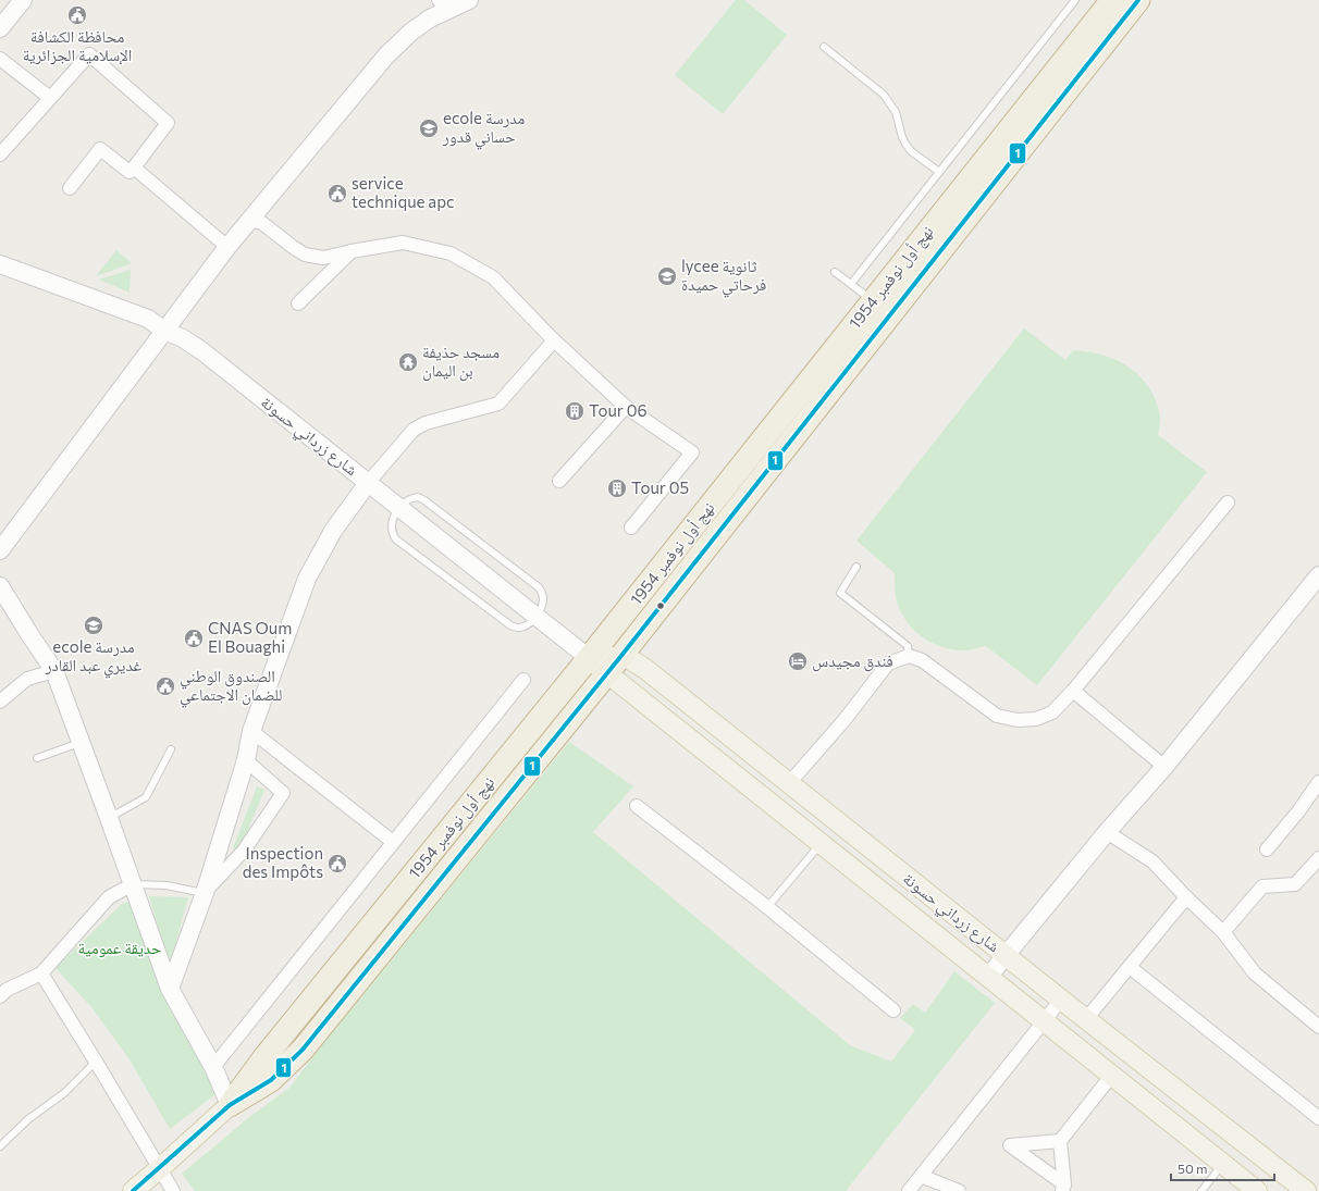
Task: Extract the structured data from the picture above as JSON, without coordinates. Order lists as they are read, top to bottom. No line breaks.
{"streets":{"highway":["نهج أول نوفمبر 1954"],"main road":["شارع زرداني حسونة"]},"crossings":[["نهج أول نوفمبر 1954","شارع زرداني حسونة"]],"parks":["حديقة عمومية"],"places":{"public building":["محافظة الكشافة الإسلامية الجزائرية","service technique apc","CNAS Oum El Bouaghi","الصندوق الوطني للضمان الاجتماعي","Inspection des Impôts"],"school or university":["ecole مدرسة حساني قدور","lycee ثانوية فرحاتي حميدة","ecole مدرسة غديري عبد القادر"],"temple":["مسجد حذيفة بن اليمان"],"building":["Tour 06","Tour 05"],"hotel":["فندق مجيدس"]},"lines":["transit line 1"],"scale_bar":"50 m"}
